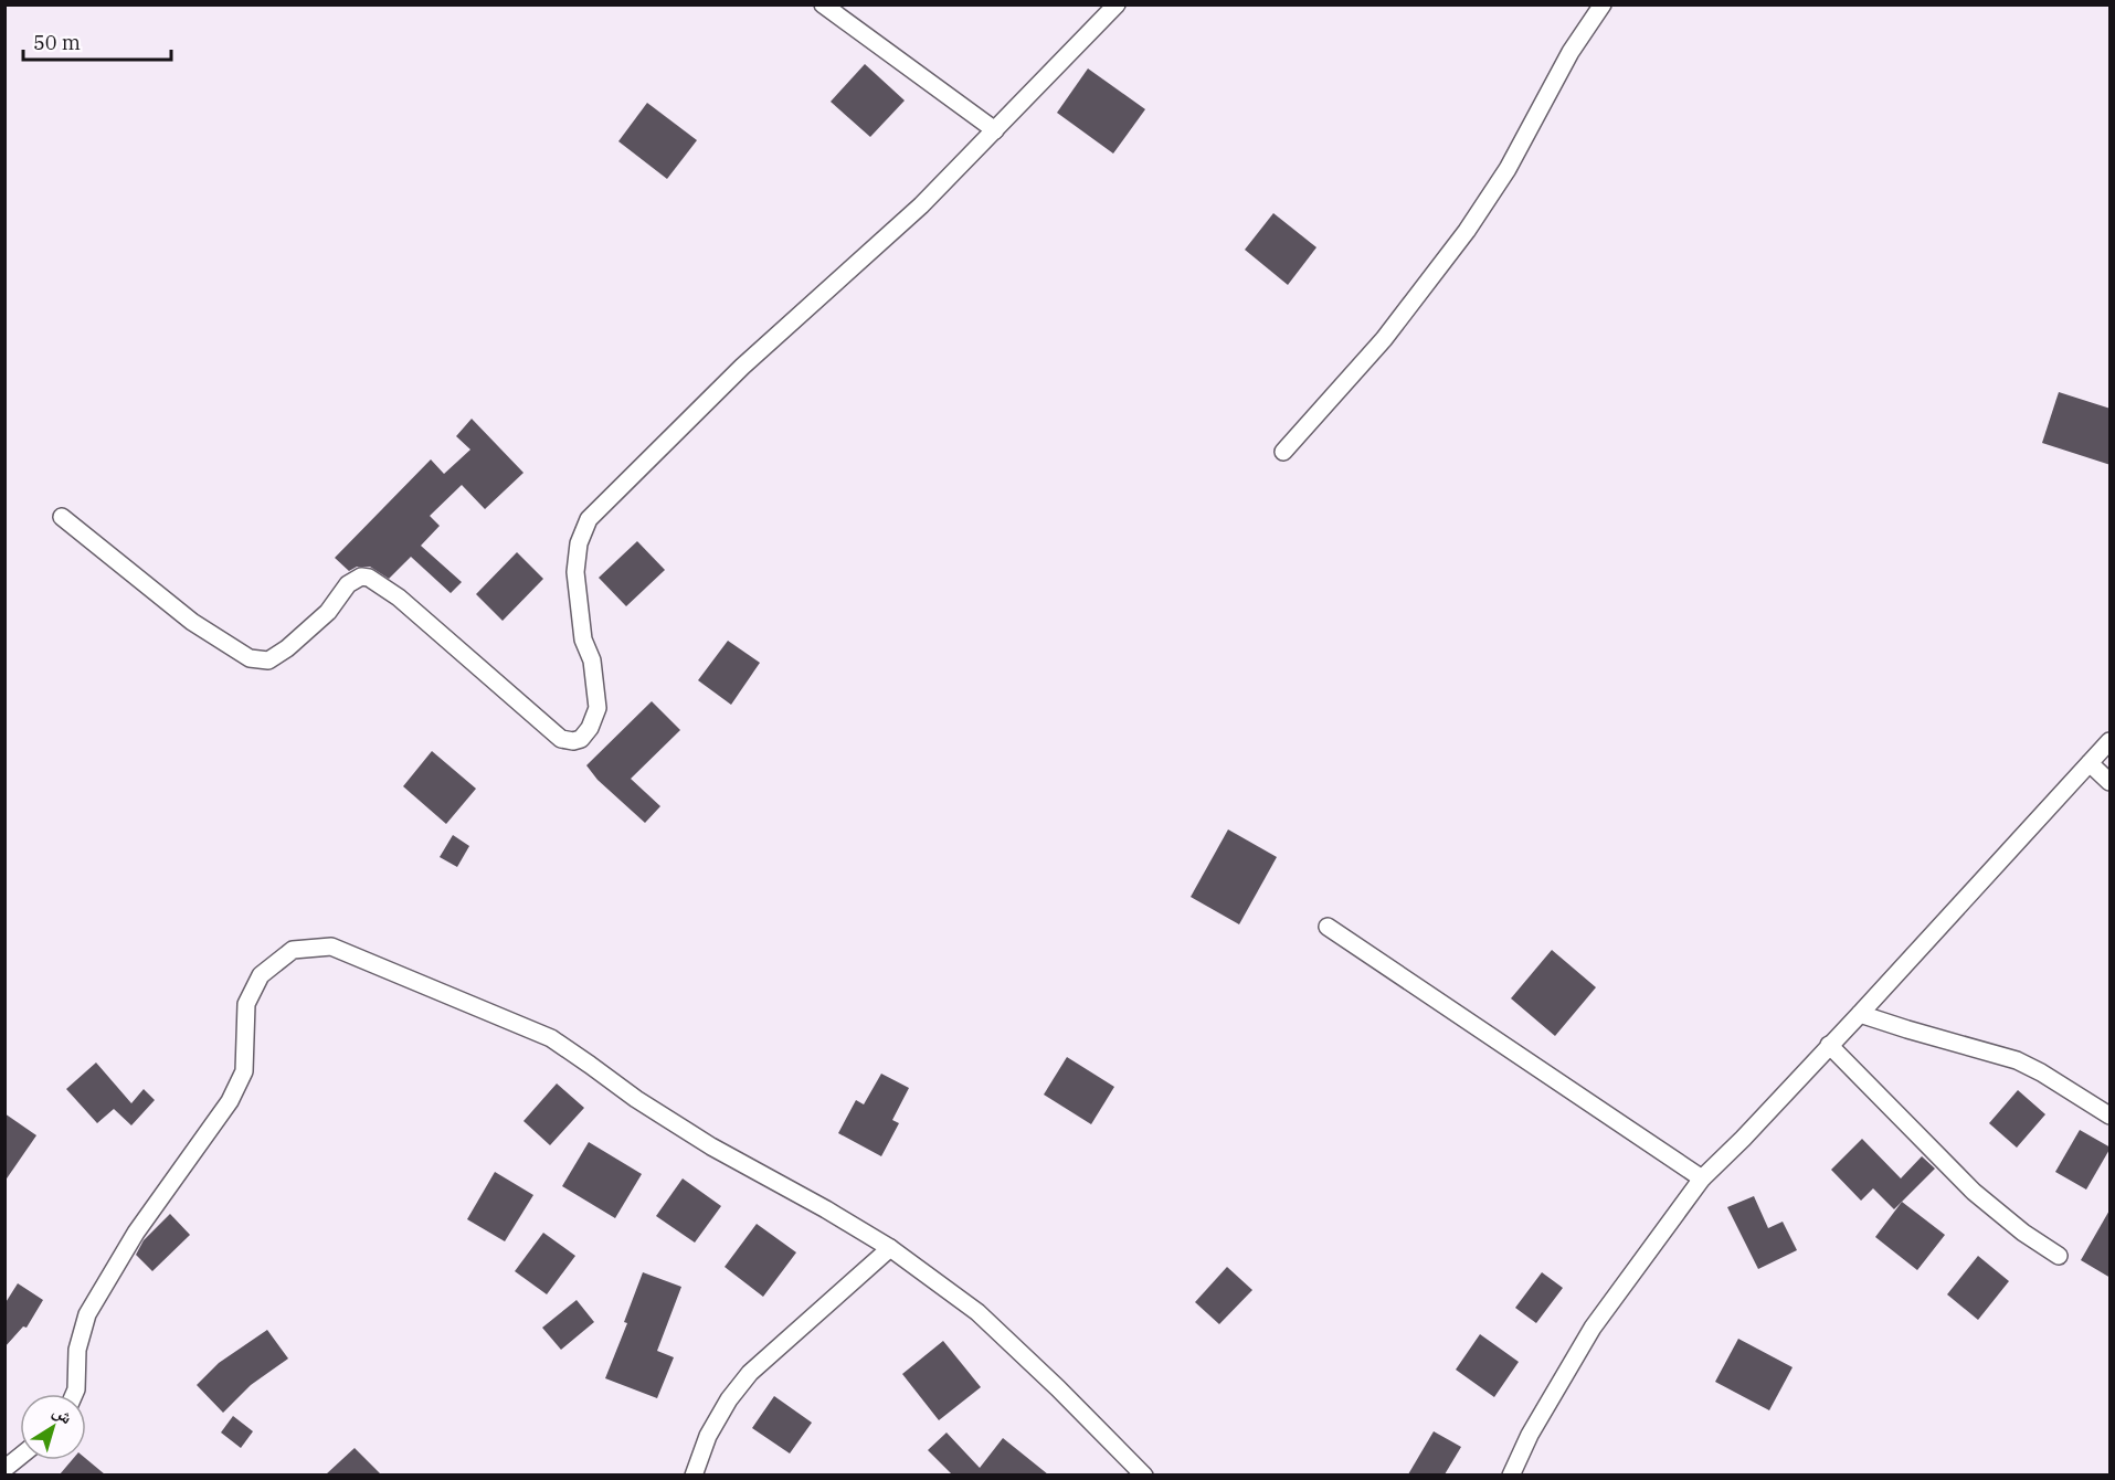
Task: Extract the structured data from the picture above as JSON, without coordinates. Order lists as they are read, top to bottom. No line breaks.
{"scale_bar":"50 m","north":"top right"}
